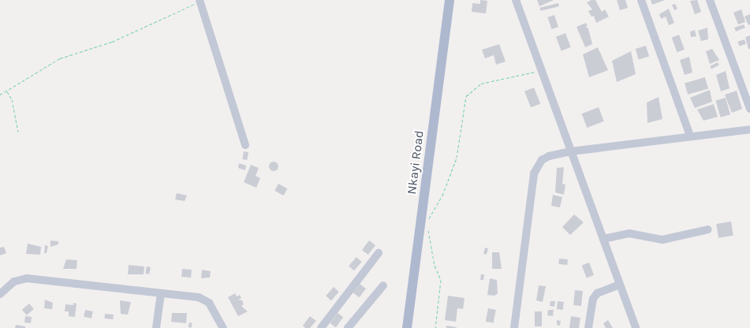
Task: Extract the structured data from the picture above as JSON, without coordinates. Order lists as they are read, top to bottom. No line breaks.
{"streets":{"main road":["Nkayi Road"]}}
